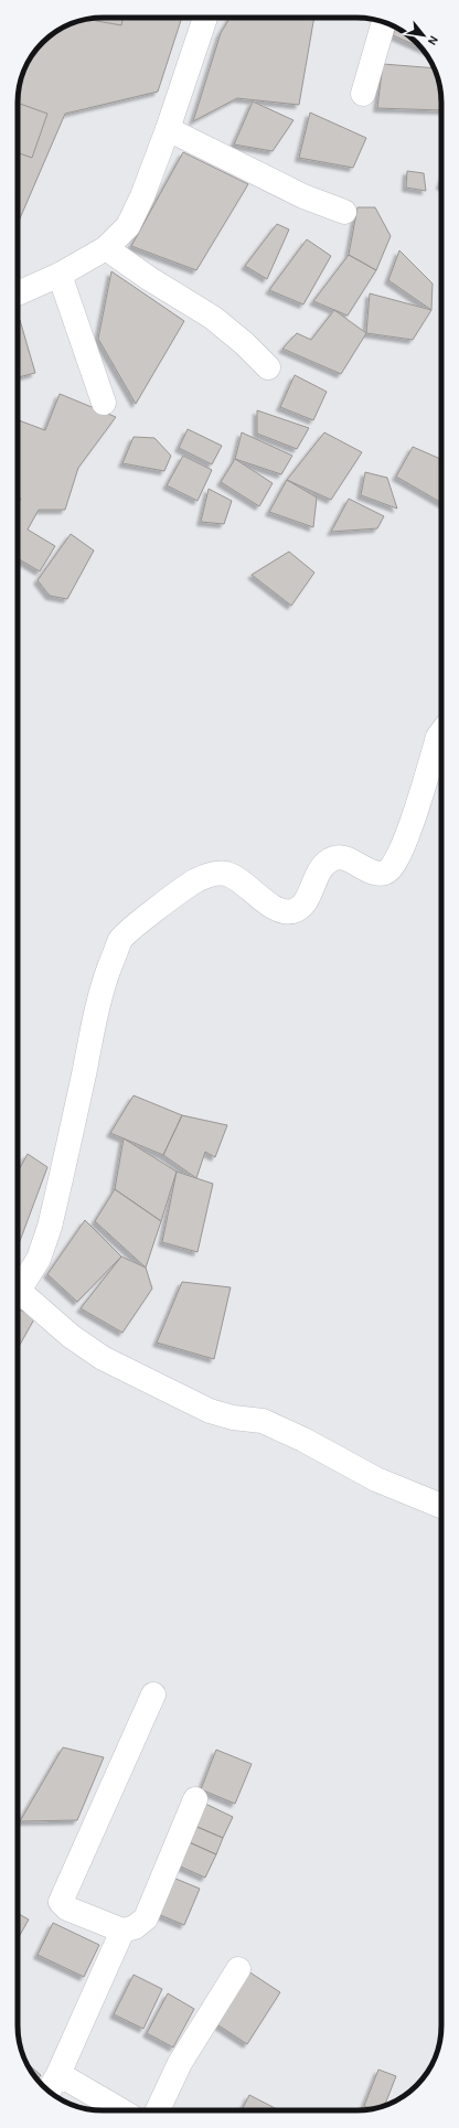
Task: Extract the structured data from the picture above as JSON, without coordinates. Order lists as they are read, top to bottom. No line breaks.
{"north":"bottom right"}
